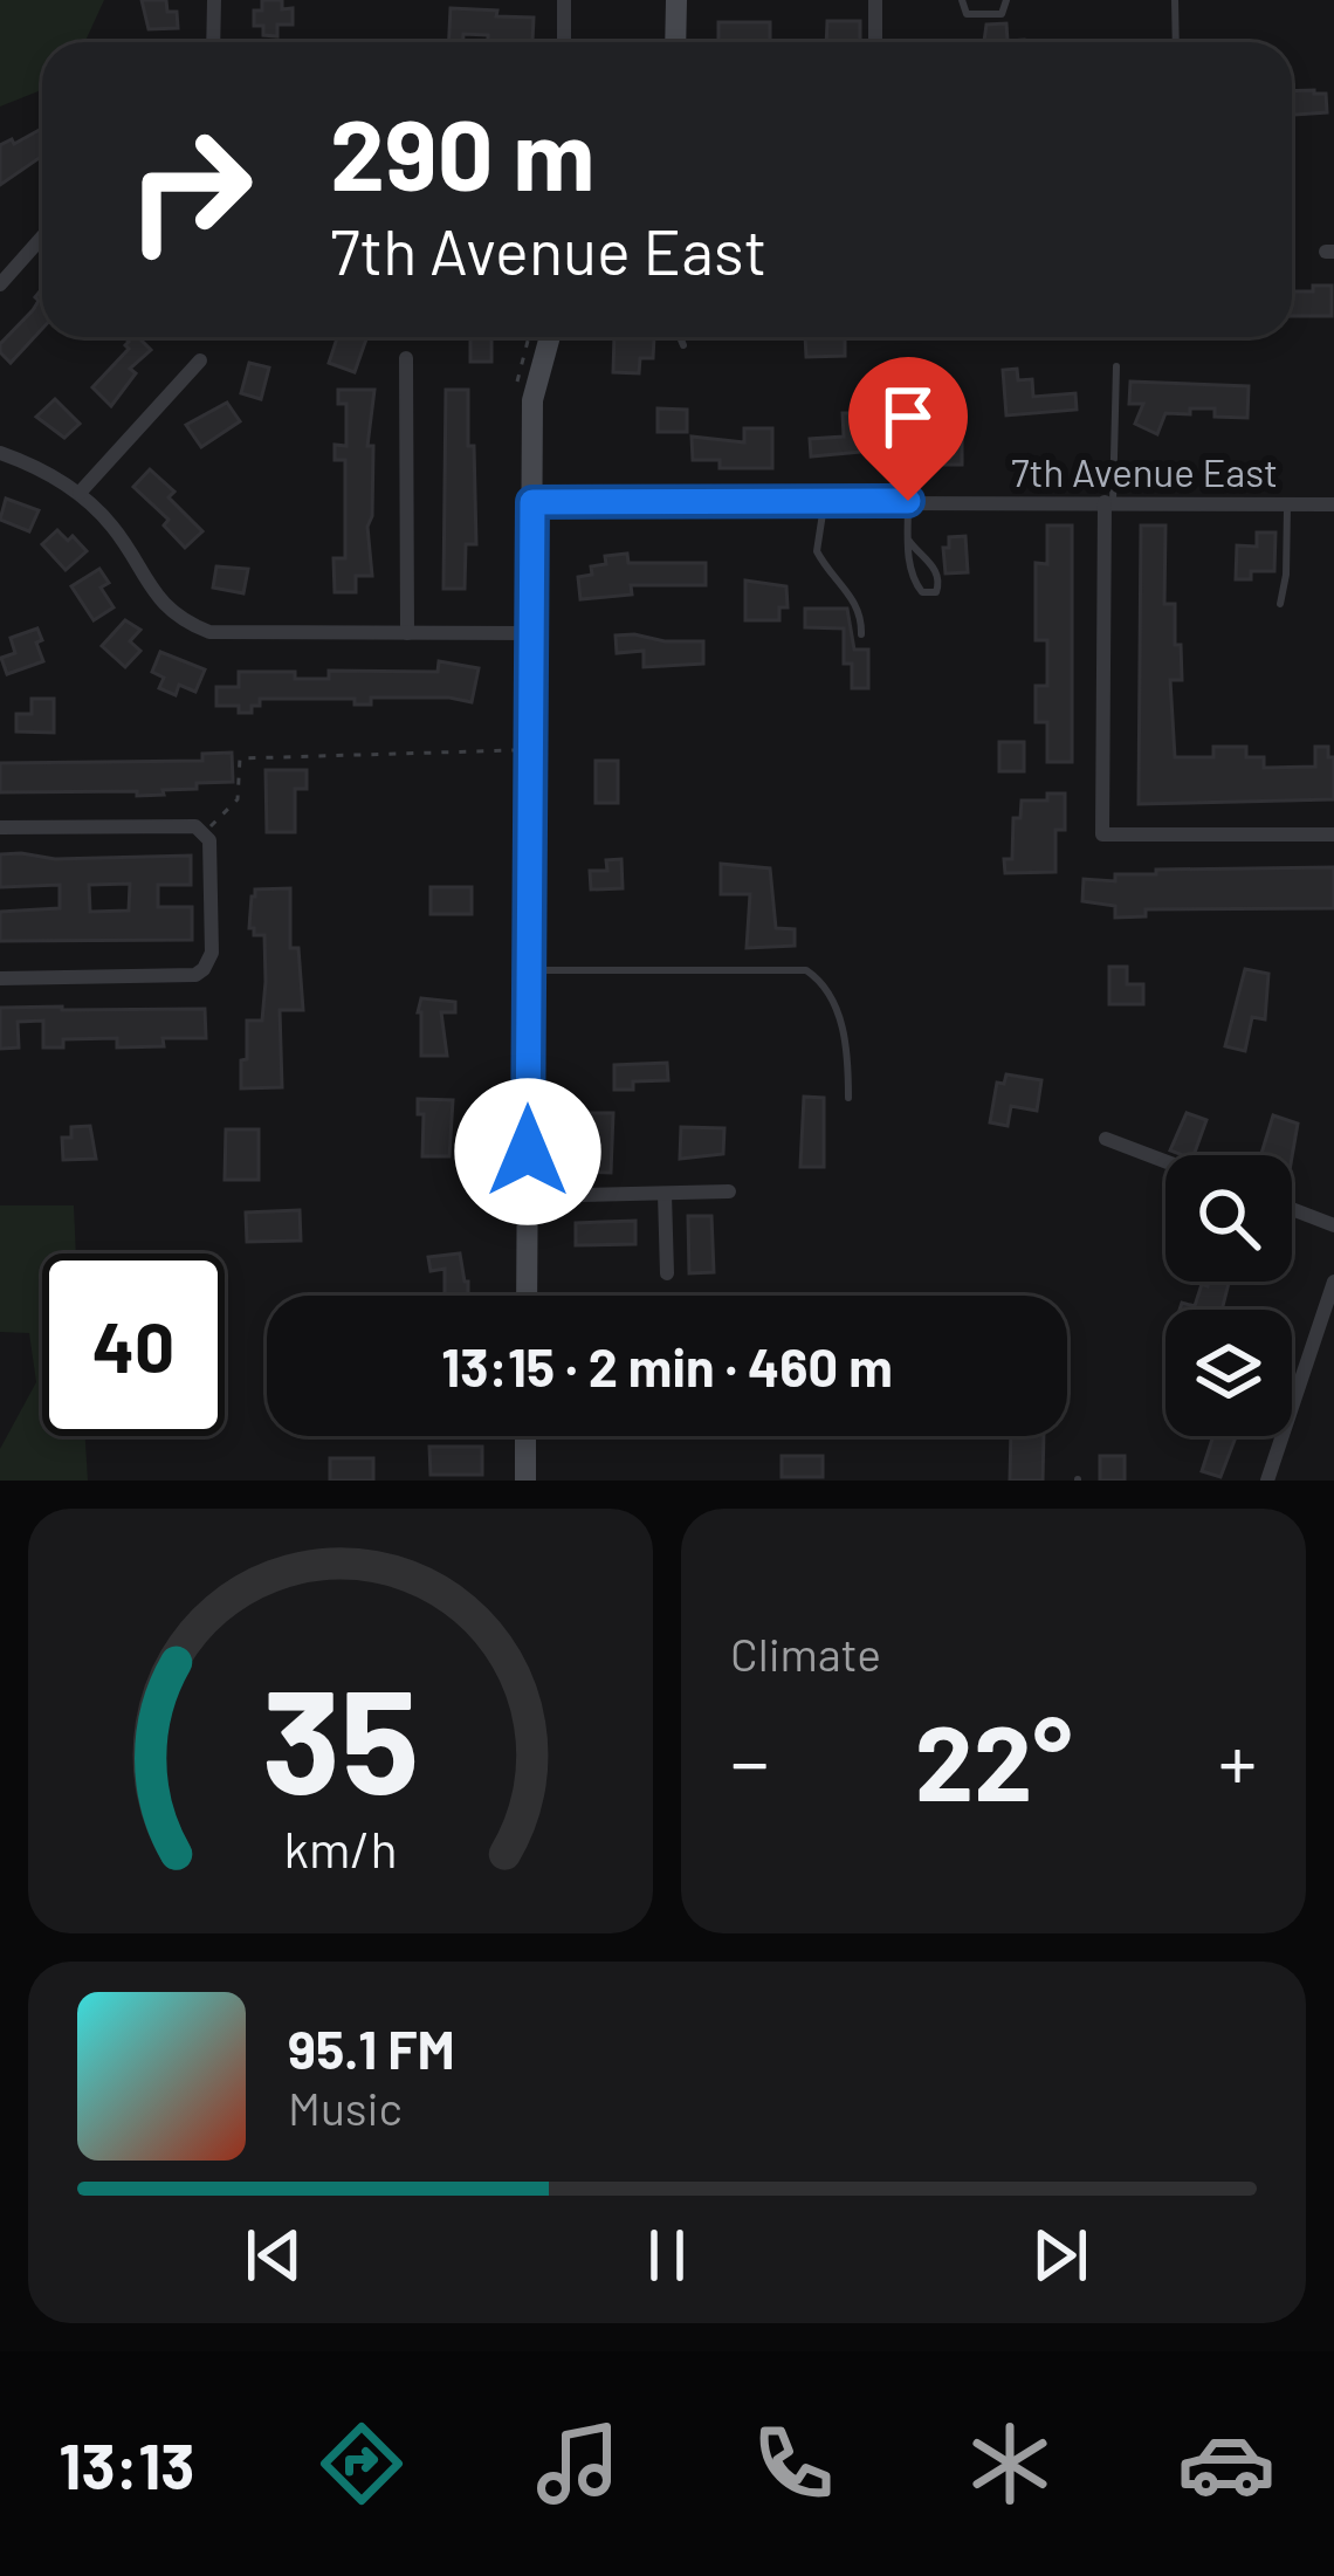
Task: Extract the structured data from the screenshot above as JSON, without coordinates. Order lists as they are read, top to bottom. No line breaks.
{"streets":{"street":["7th Avenue East"]},"page":{"turn":["290 m","7th Avenue East"],"limit":"40","trip":"13:15 · 2 min · 460 m","tile":"Climate","heat":["−","22°","+"],"song":["95.1 FM","Music"],"tabs":"13:13","gauge":["35","km/h"]}}
